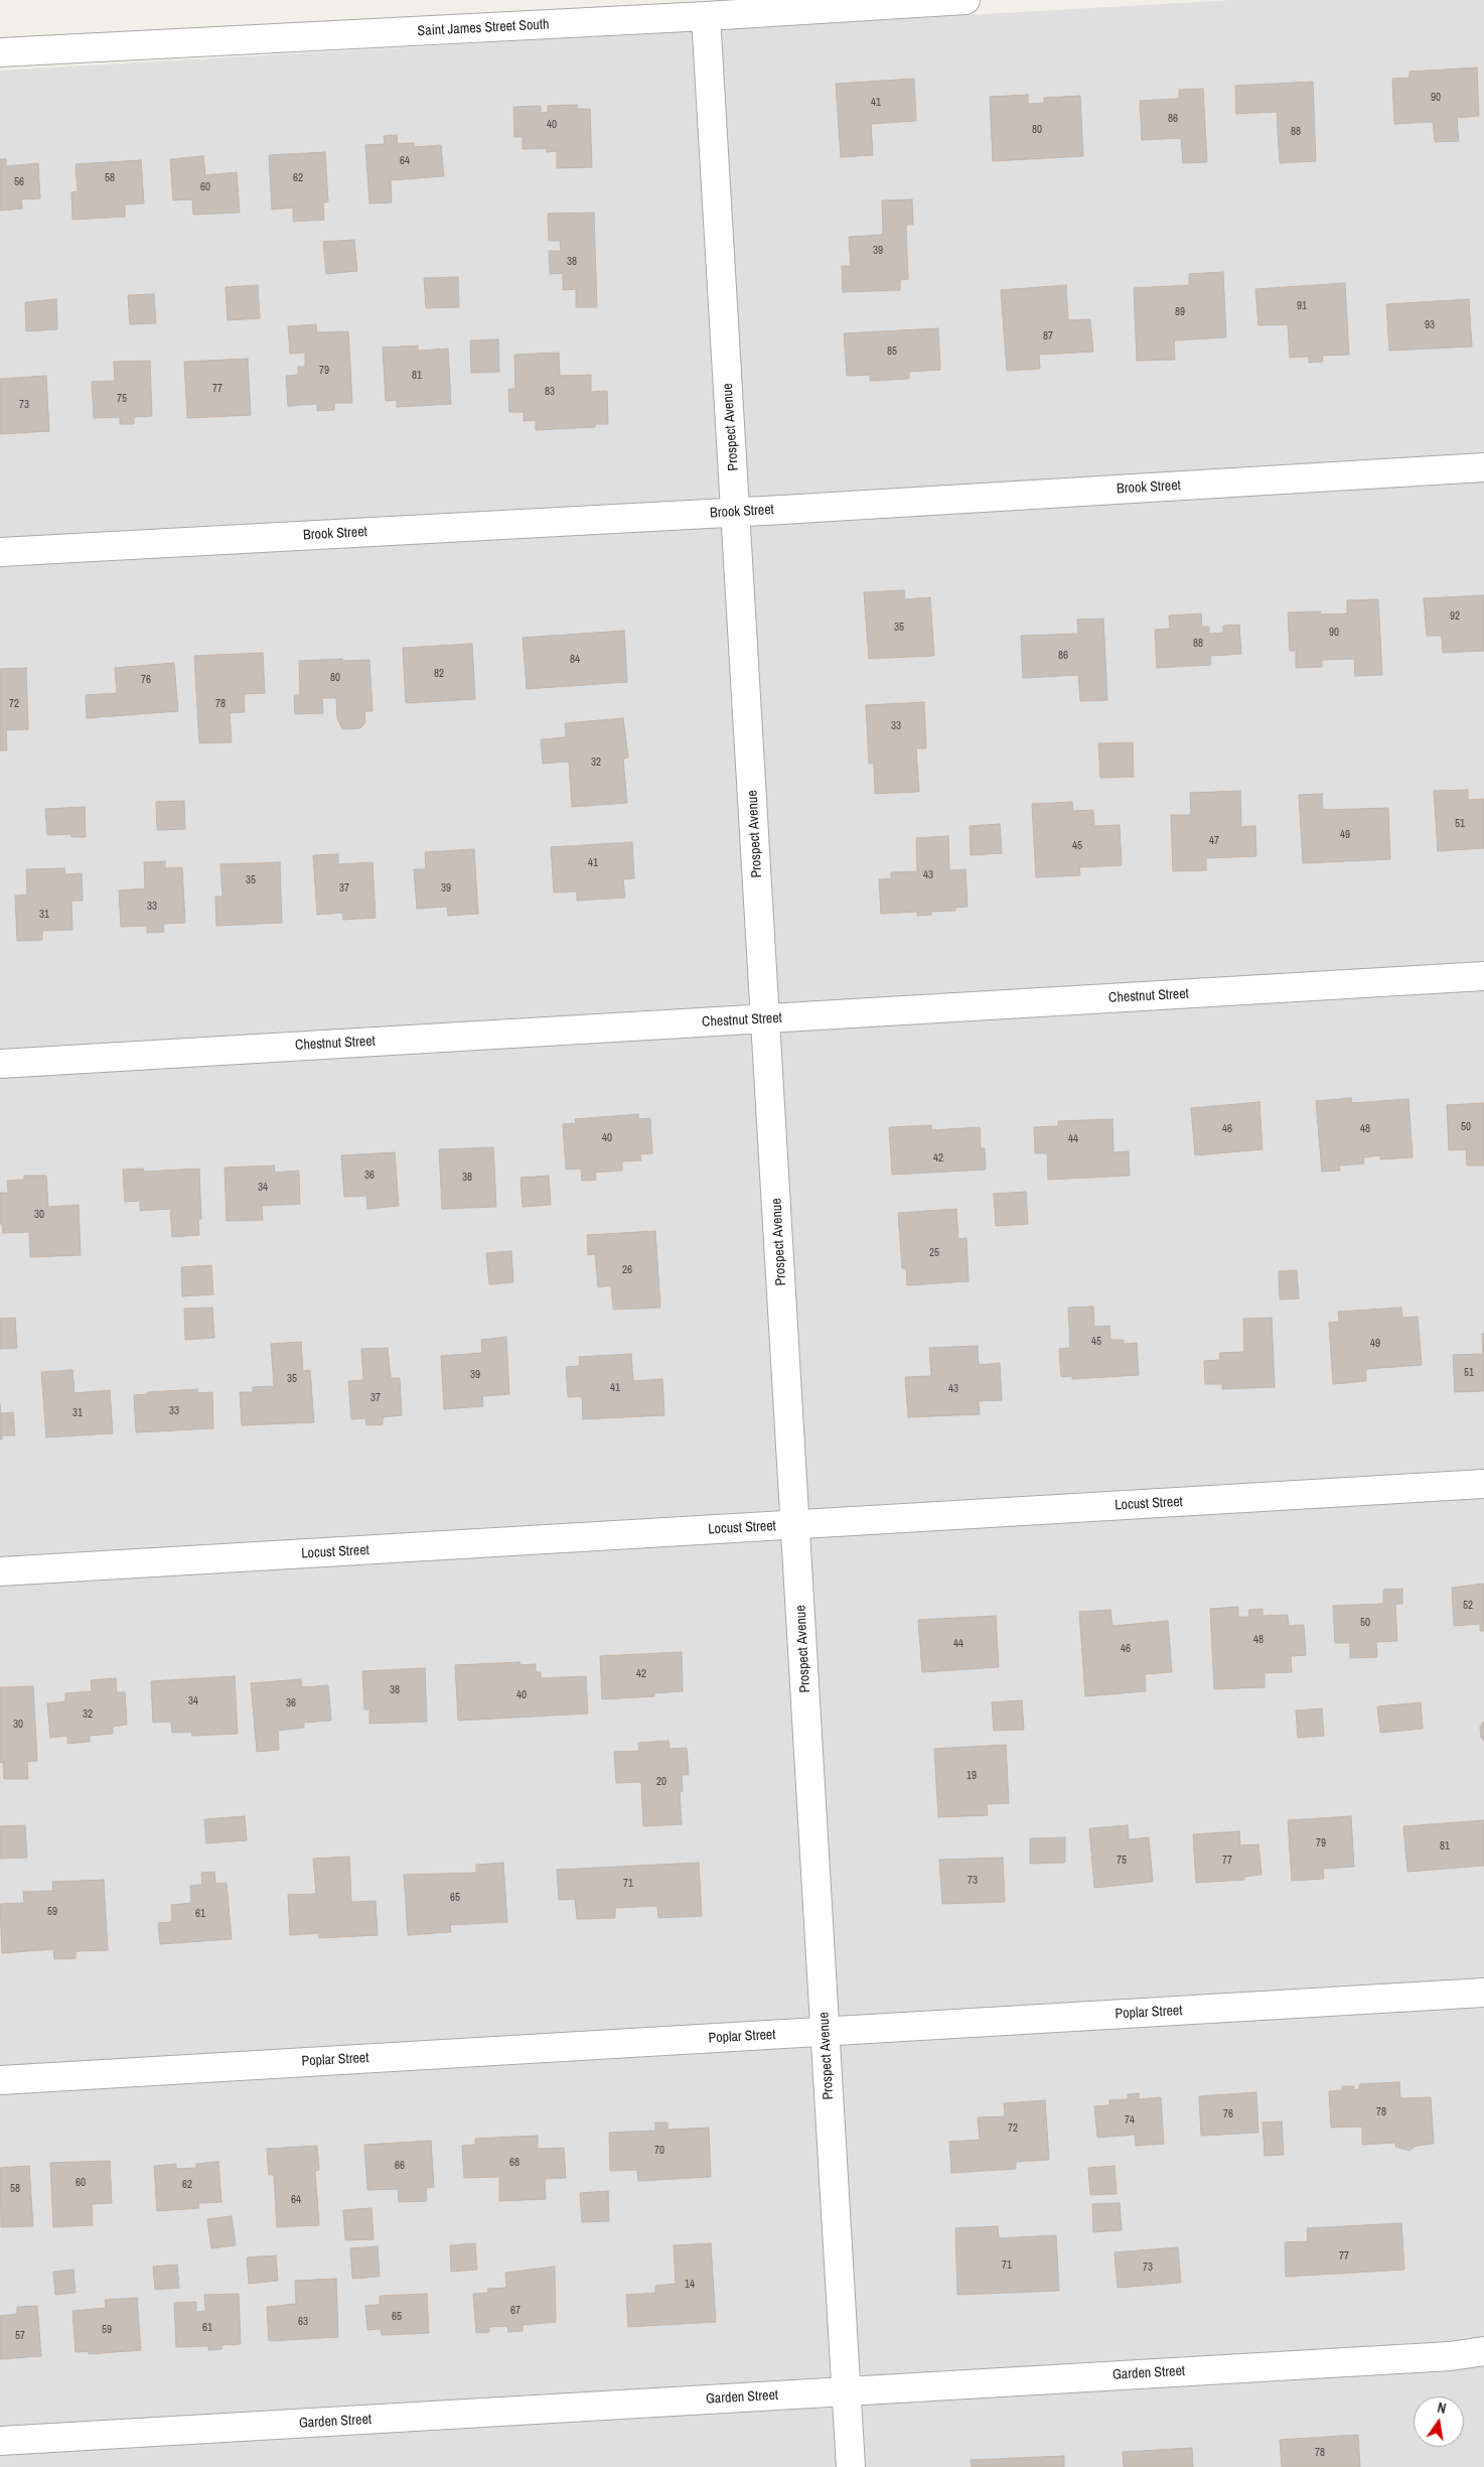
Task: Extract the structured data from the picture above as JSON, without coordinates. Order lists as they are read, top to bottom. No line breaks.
{"streets":{"street":["Saint James Street South","Prospect Avenue","Brook Street","Chestnut Street","Locust Street","Poplar Street","Garden Street"]},"crossings":[["Saint James Street South","Prospect Avenue"],["Prospect Avenue","Brook Street"],["Prospect Avenue","Chestnut Street"],["Prospect Avenue","Locust Street"],["Prospect Avenue","Poplar Street"],["Prospect Avenue","Garden Street"]],"house_numbers":["90","41","86","40","80","88","64","58","62","56","60","39","38","91","89","93","87","85","79","81","77","83","75","73","92","35","90","88","86","84","82","80","76","72","78","33","32","51","49","47","45","41","43","35","37","39","33","31","50","46","48","40","44","42","36","38","34","30","25","26","45","49","51","39","35","41","43","37","33","31","52","50","48","44","46","42","38","40","34","36","32","30","19","20","79","81","75","77","73","71","65","59","61","78","76","74","72","70","68","66","60","62","58","64","77","71","73","14","67","65","63","61","59","57","78"],"north":"top"}
